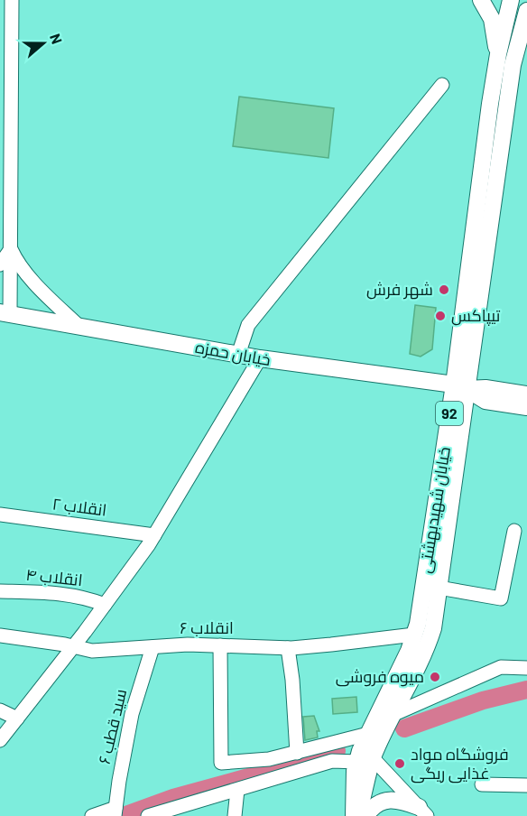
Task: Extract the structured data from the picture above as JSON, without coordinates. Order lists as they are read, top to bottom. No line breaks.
{"streets":{"main road":["خیابان حمزه","92","خیابان شهیدبهشتی"],"street":["انقلاب ۲","انقلاب ۴","انقلاب ۶","سید قطب ۶"]},"crossings":[["خیابان حمزه","خیابان شهیدبهشتی"],["خیابان شهیدبهشتی","انقلاب ۶"],["انقلاب ۶","سید قطب ۶"]],"places":["شهر فرش","تیپاکس","میوه فروشی","فروشگاه مواد غذایی ریگی"],"north":"right"}
